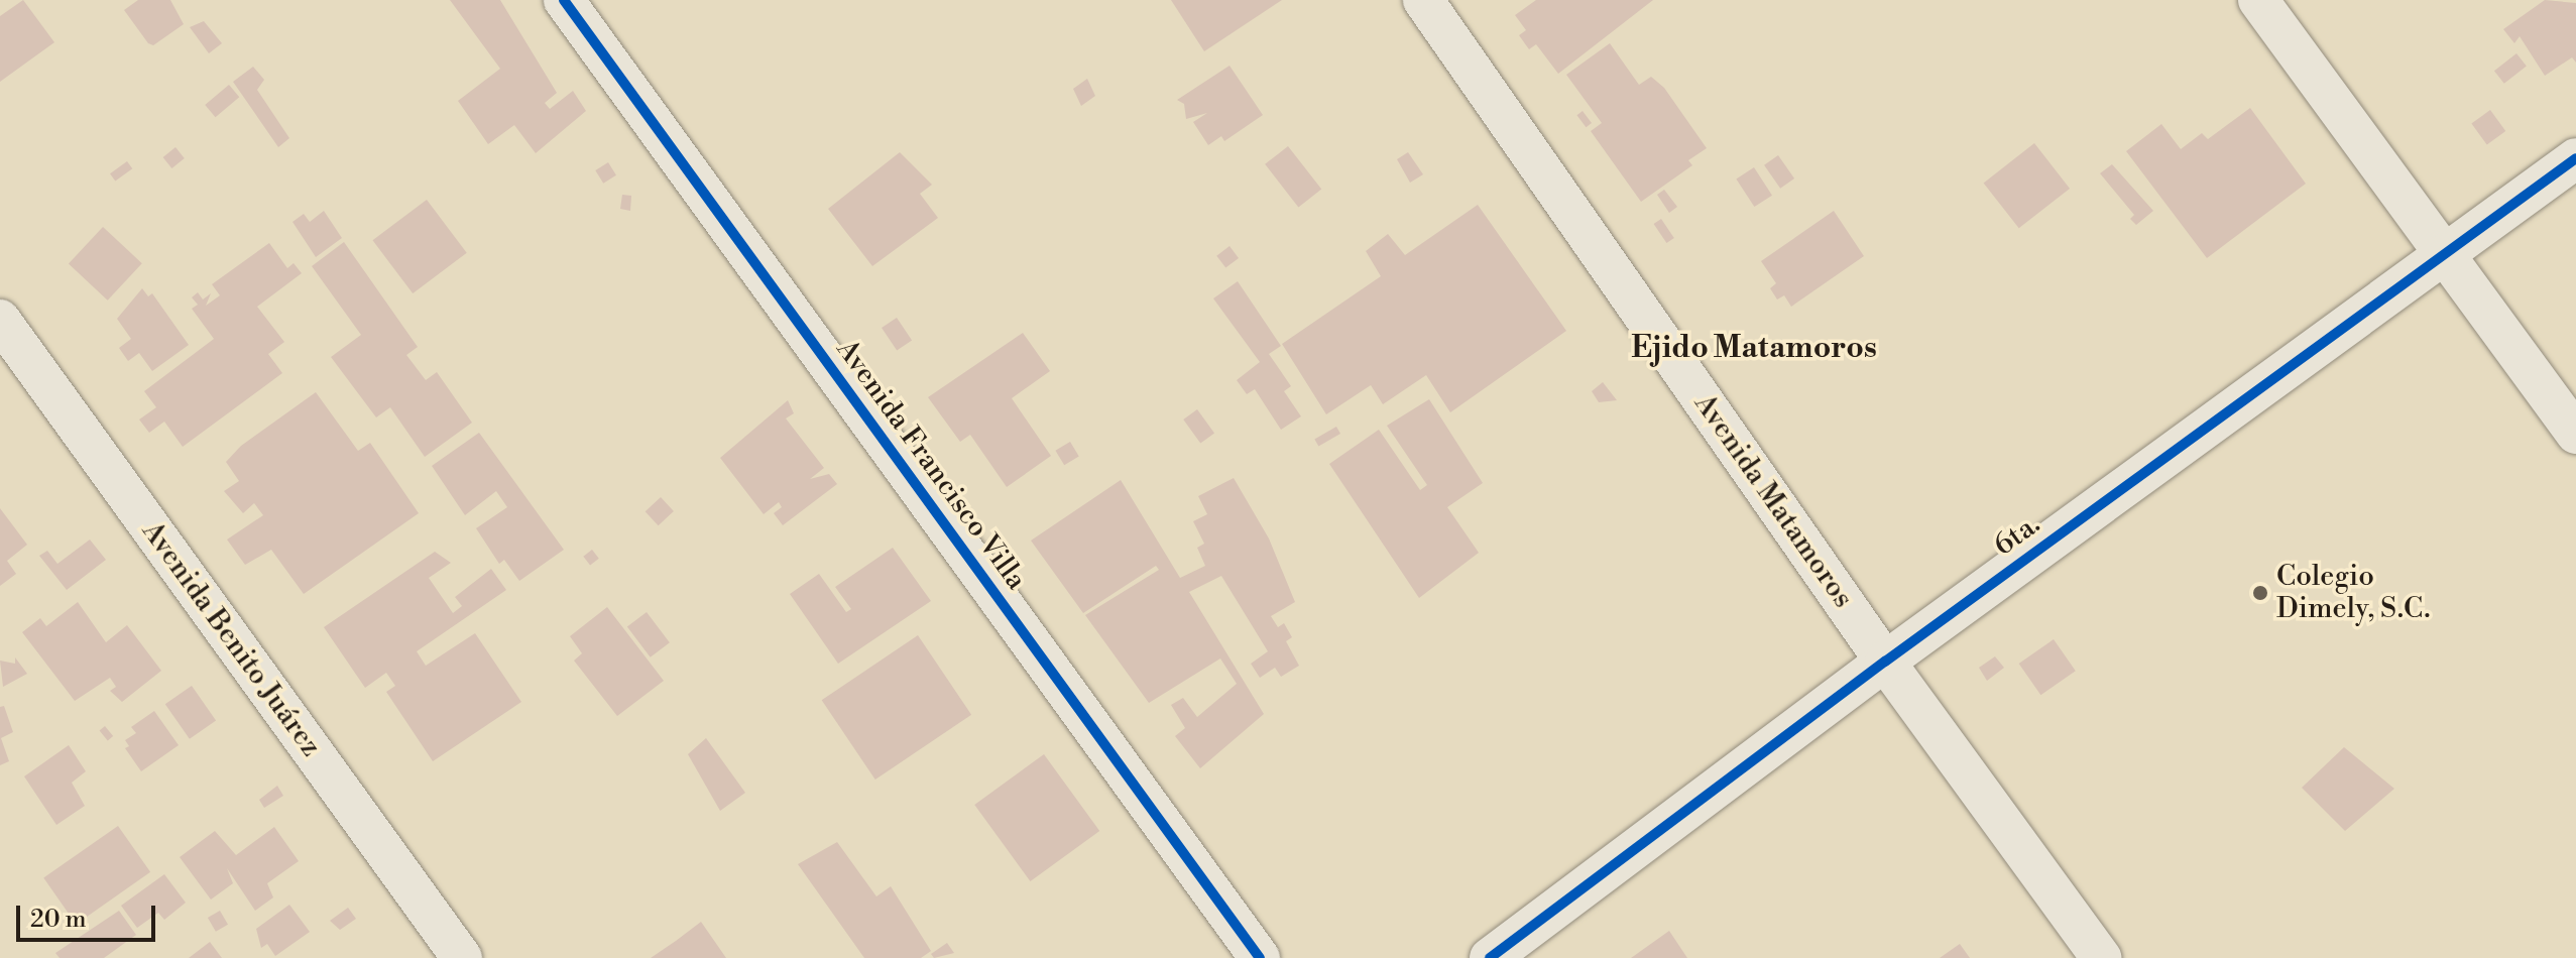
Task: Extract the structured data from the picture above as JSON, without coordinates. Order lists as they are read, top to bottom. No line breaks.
{"streets":{"street":["Avenida Francisco Villa","Avenida Matamoros","6ta.","Avenida Benito Juárez"]},"crossings":[["Avenida Matamoros","6ta."]],"districts":["Ejido Matamoros"],"places":["Colegio Dimely, S.C."],"scale_bar":"20 m"}
